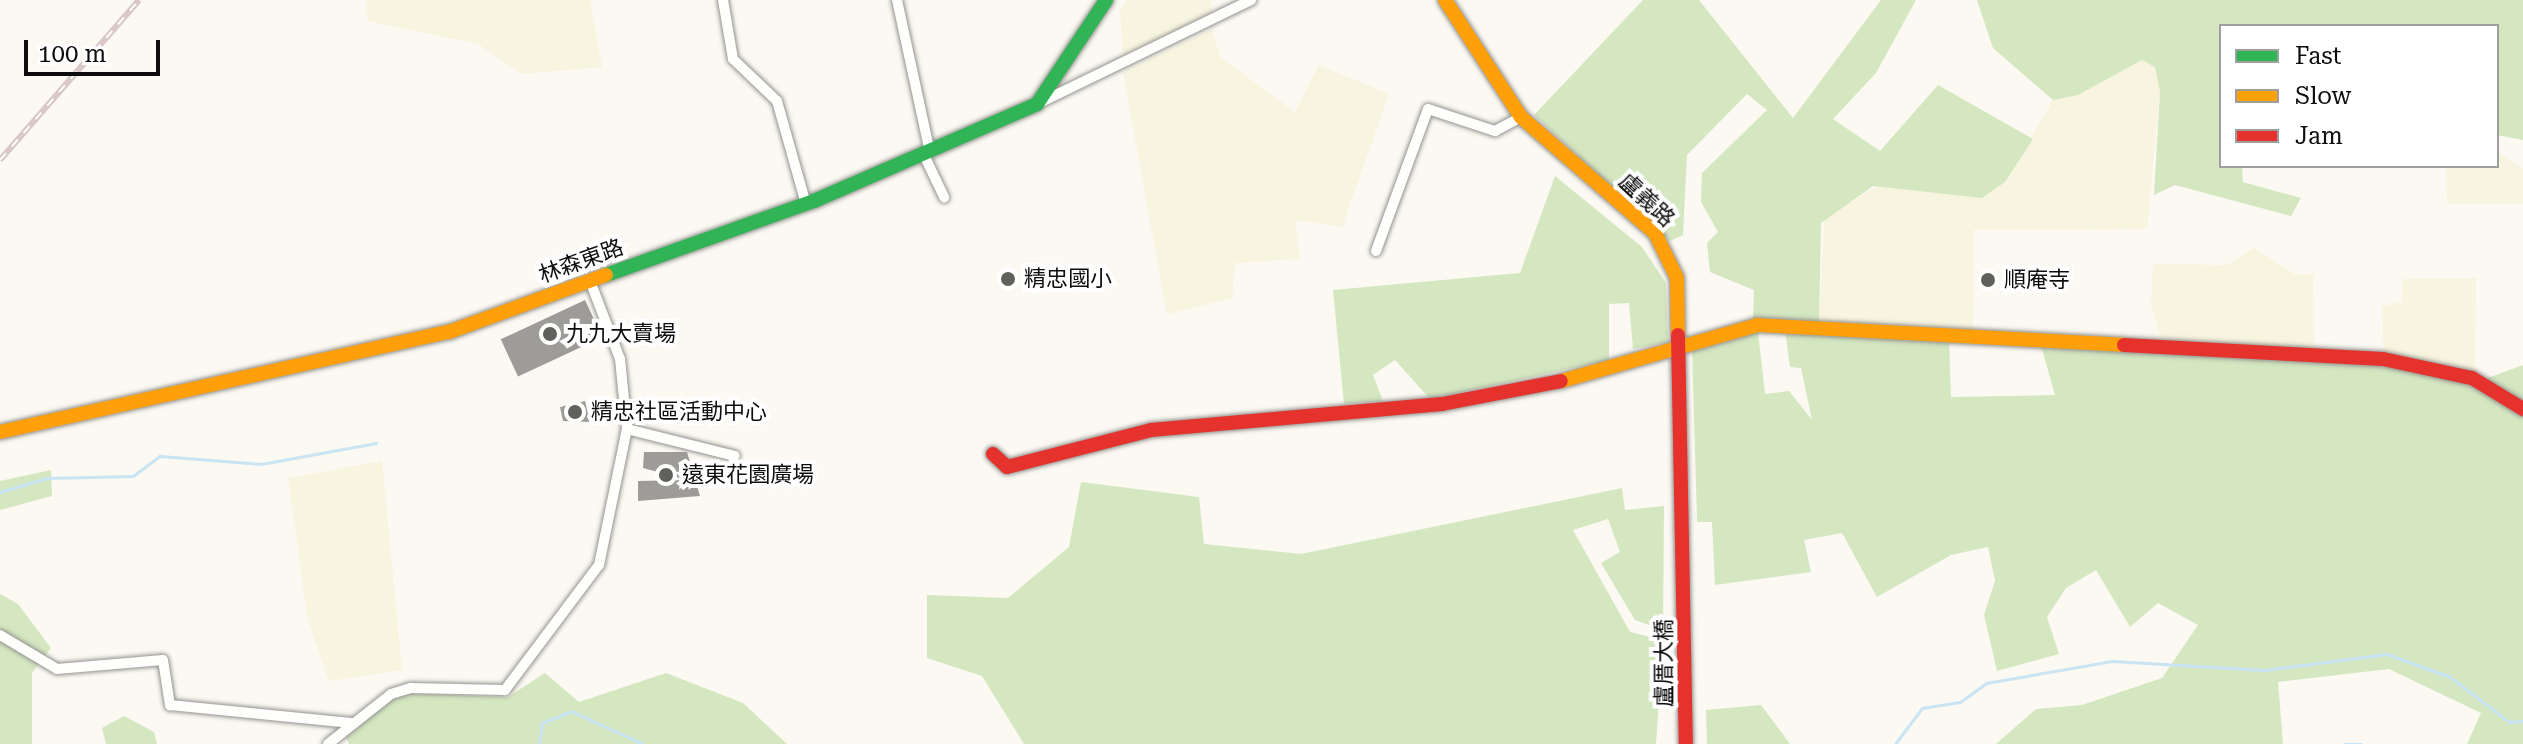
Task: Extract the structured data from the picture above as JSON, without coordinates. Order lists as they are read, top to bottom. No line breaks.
{"streets":{"street":["盧義路","林森東路","盧厝大橋"]},"crossings":[["盧義路","盧厝大橋"]],"places":["精忠國小","順庵寺","九九大賣場","精忠社區活動中心","遠東花園廣場"],"legend":["Fast","Slow","Jam"],"scale_bar":"100 m"}
